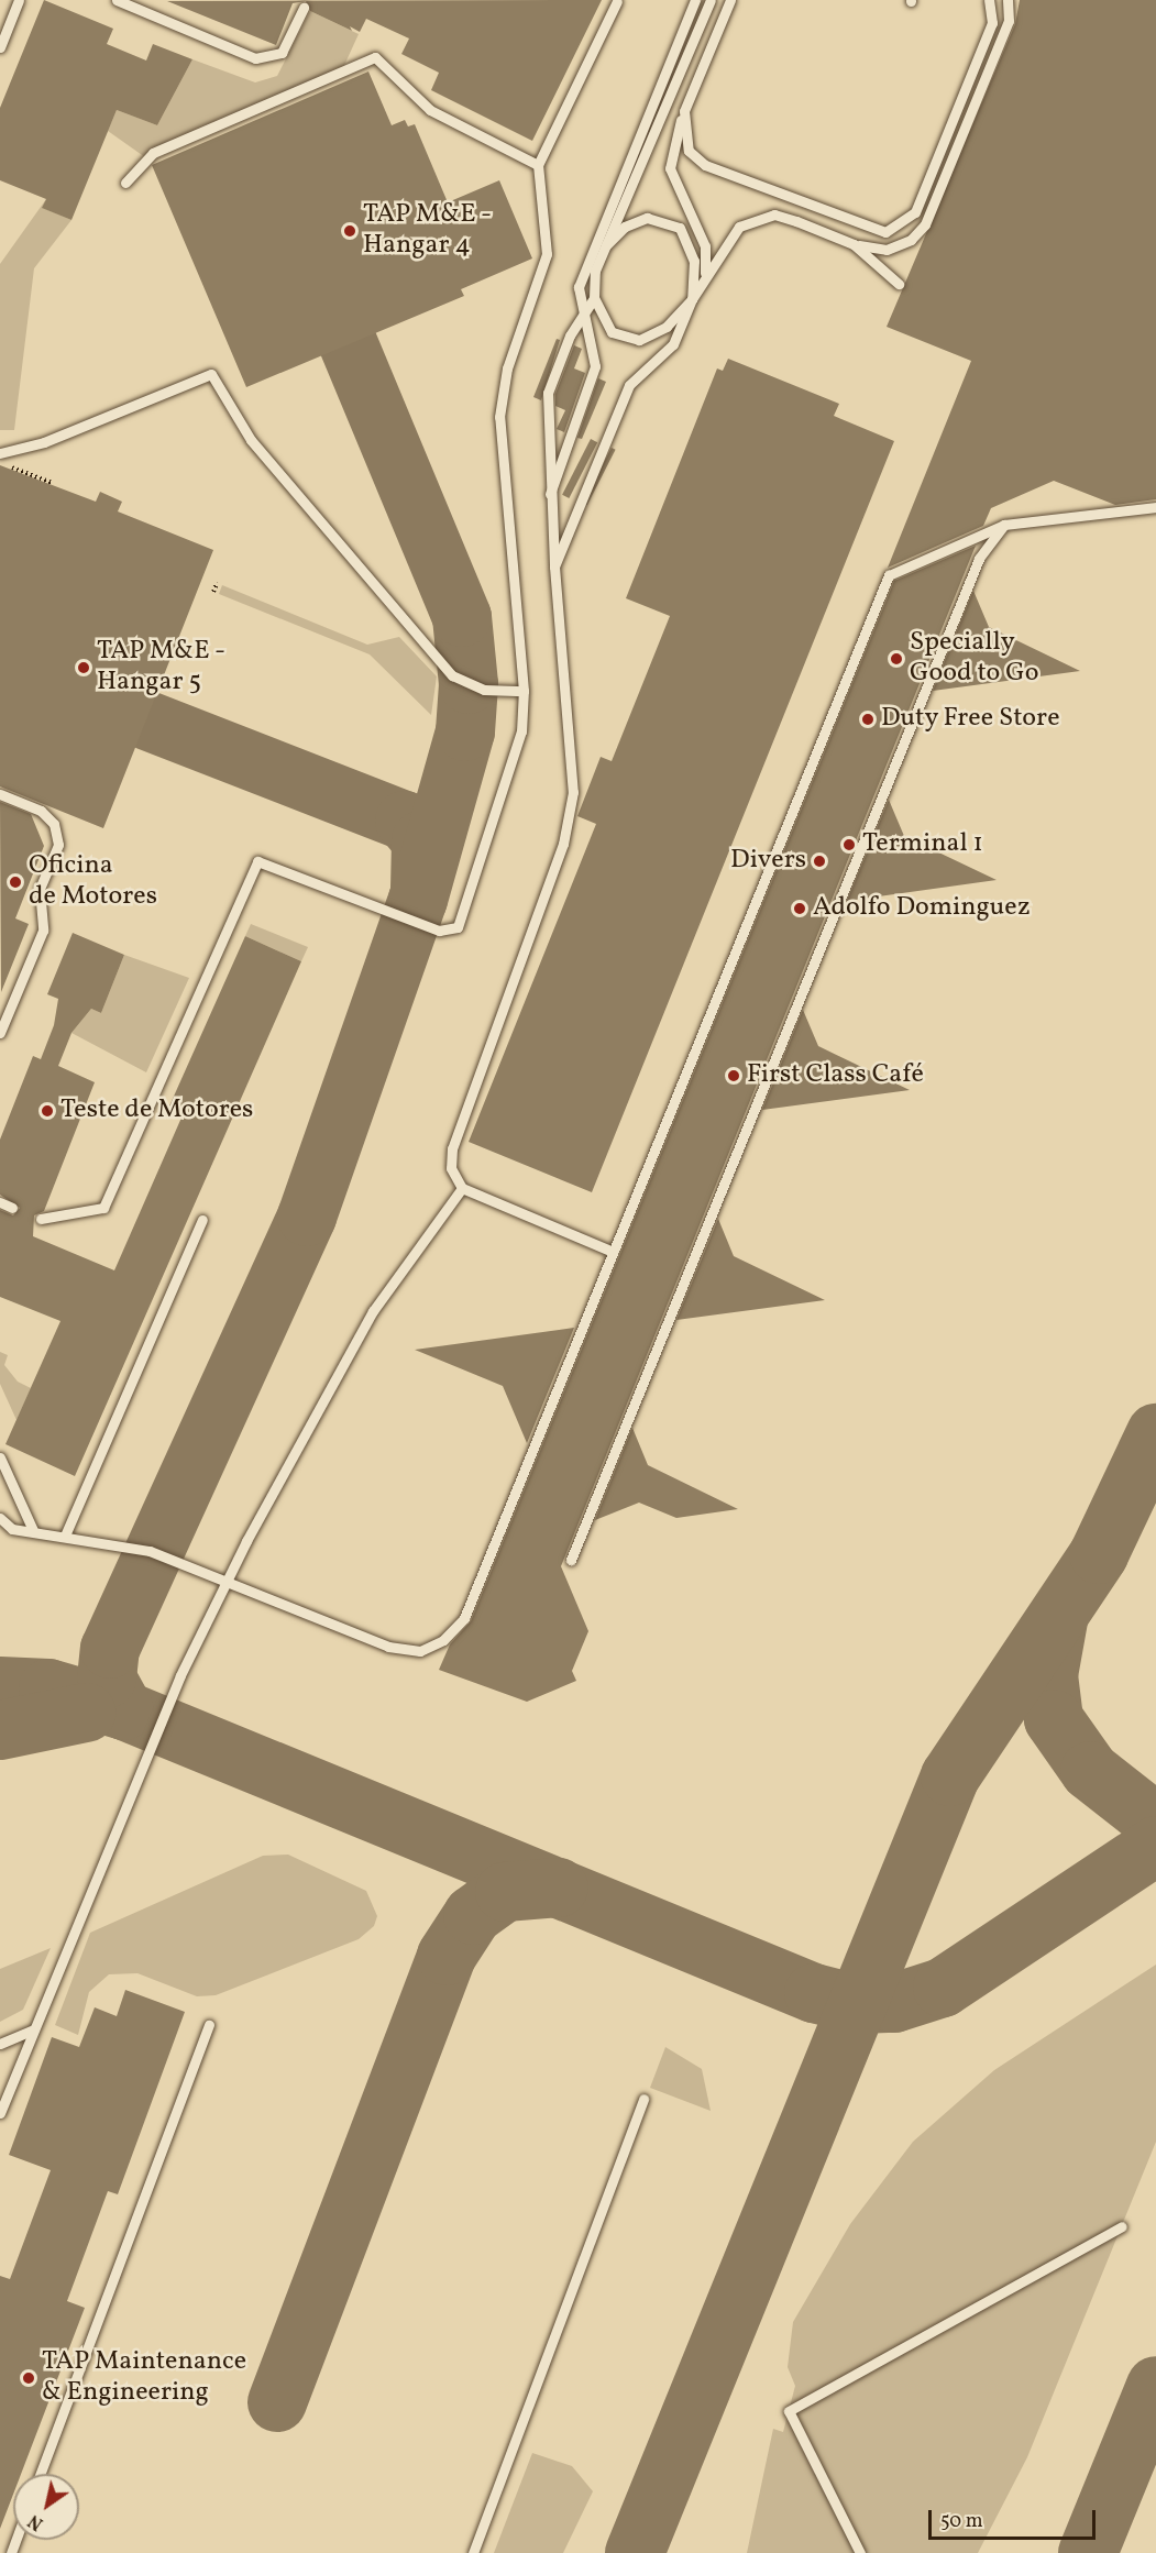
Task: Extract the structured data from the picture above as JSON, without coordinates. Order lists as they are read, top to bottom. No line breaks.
{"places":["TAP M&E - Hangar 4","Specially Good to Go","TAP M&E - Hangar 5","Duty Free Store","Terminal 1","Divers","Oficina de Motores","Adolfo Dominguez","First Class Café","Teste de Motores","TAP Maintenance & Engineering"],"scale_bar":"50 m","north":"bottom left"}
